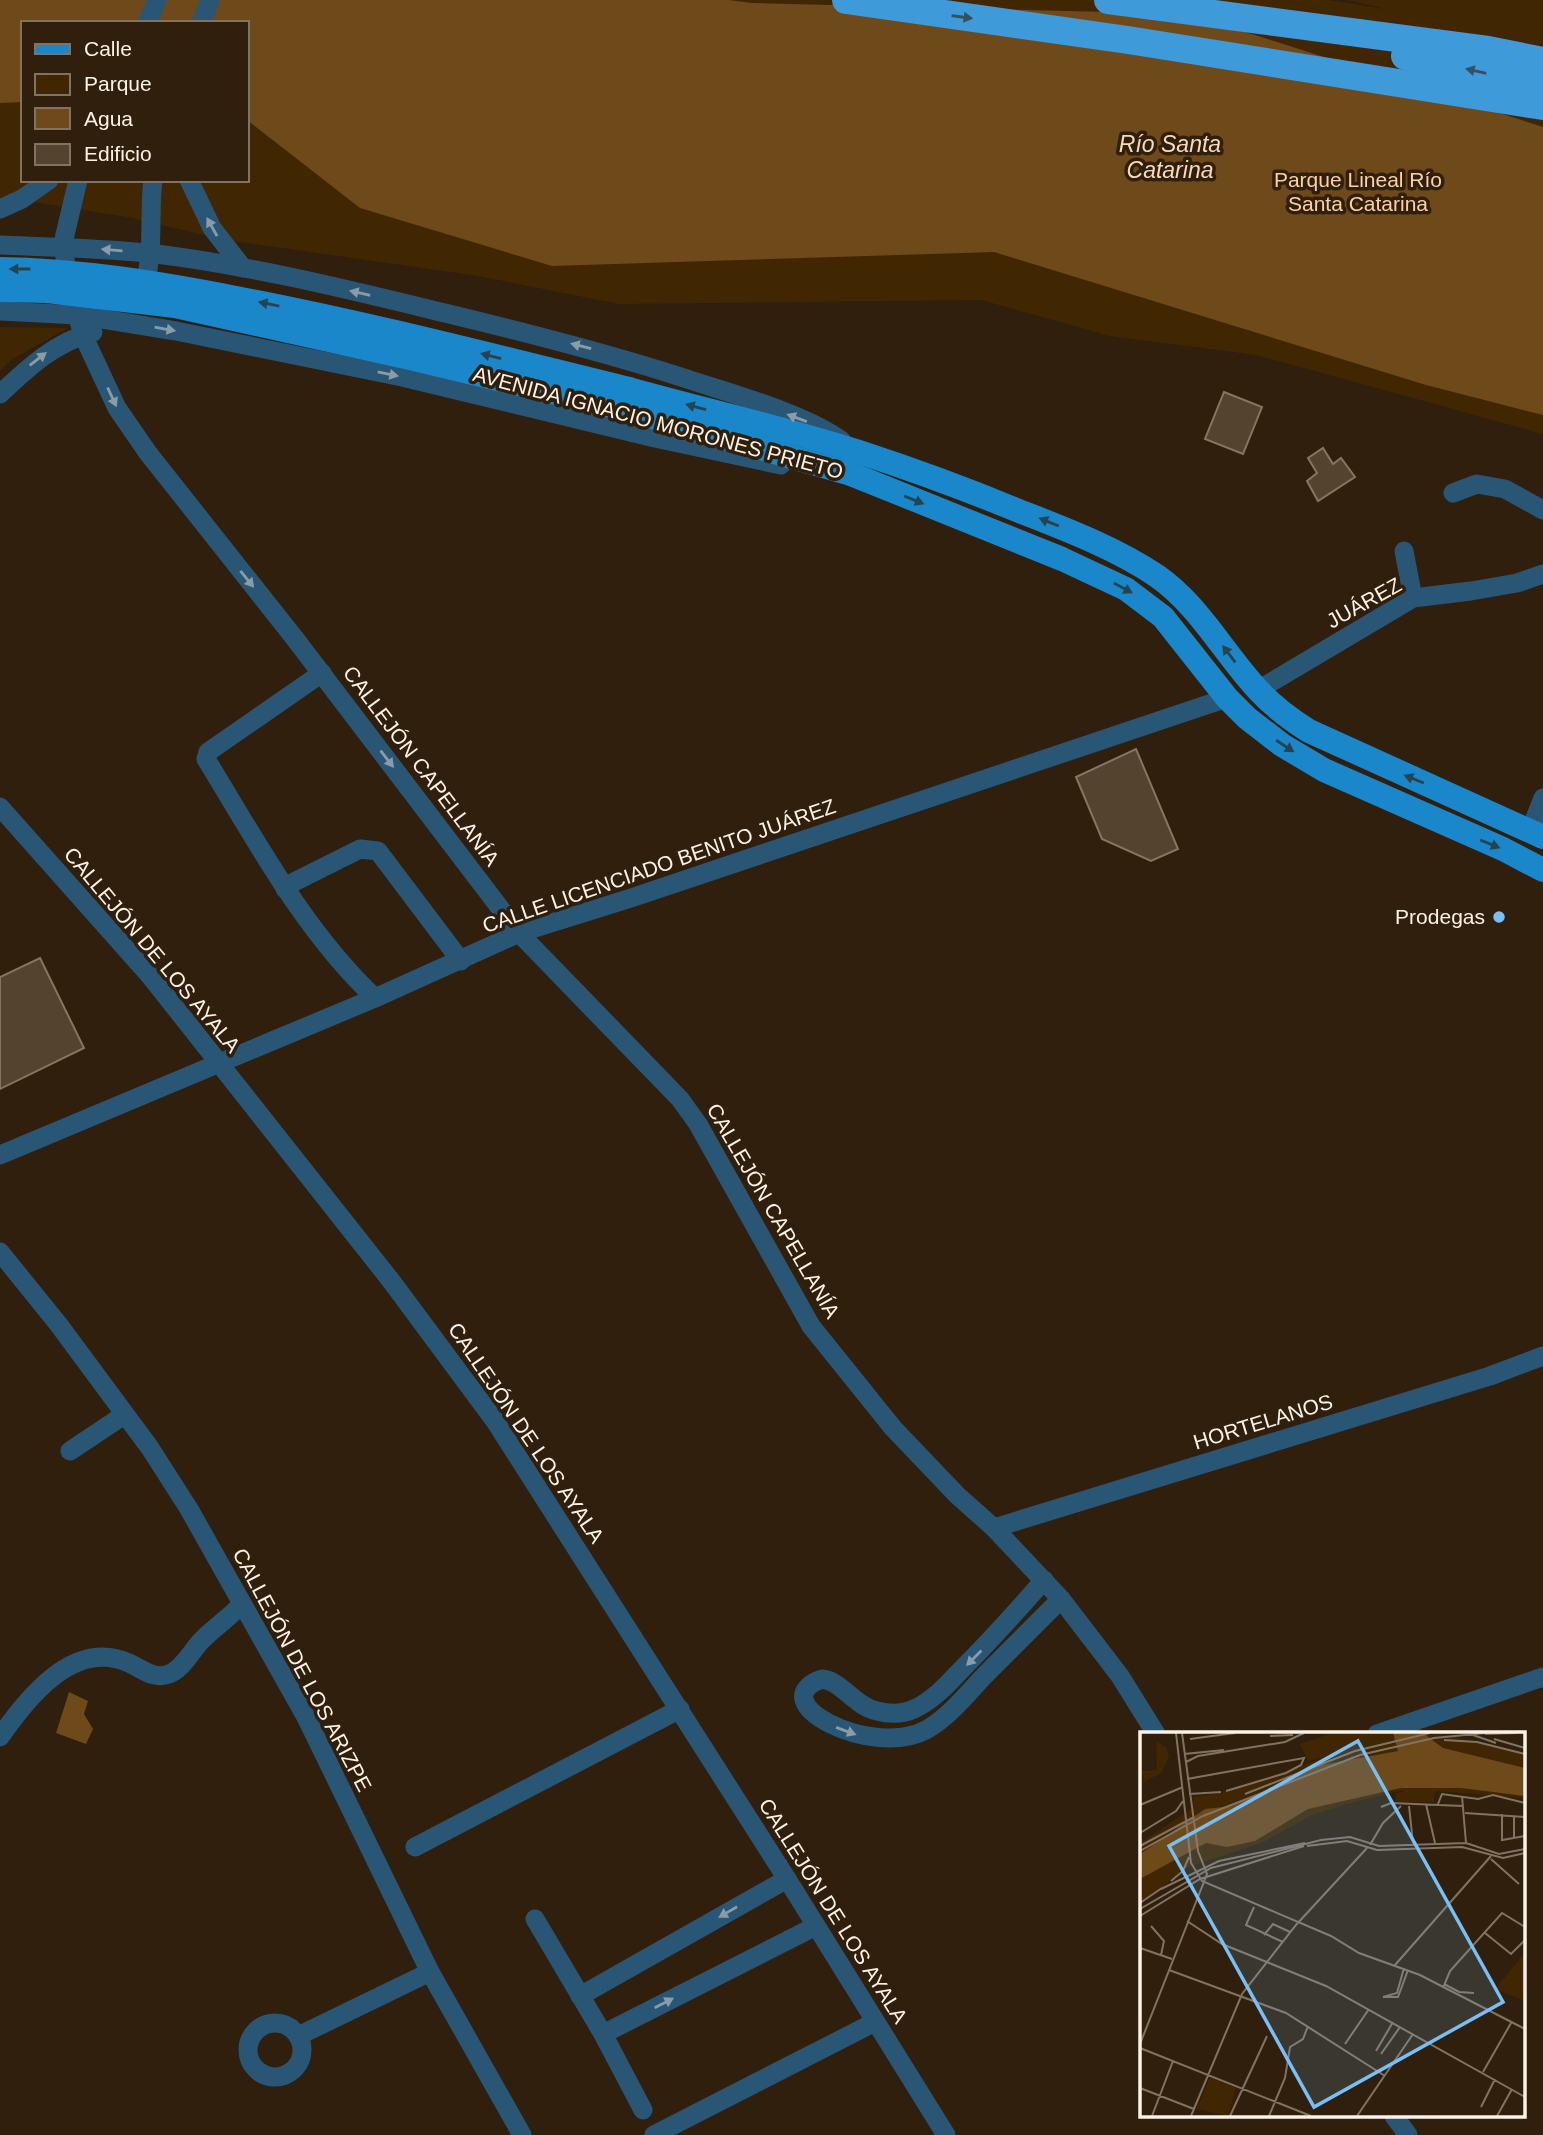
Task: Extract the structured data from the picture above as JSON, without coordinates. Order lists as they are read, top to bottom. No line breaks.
{"streets":{"main road":["AVENIDA IGNACIO MORONES PRIETO"],"street":["JUÁREZ","CALLEJÓN CAPELLANÍA","CALLE LICENCIADO BENITO JUÁREZ","CALLEJÓN DE LOS AYALA","HORTELANOS","CALLEJÓN DE LOS ARIZPE"]},"crossings":[["AVENIDA IGNACIO MORONES PRIETO","JUÁREZ"],["AVENIDA IGNACIO MORONES PRIETO","CALLEJÓN CAPELLANÍA"],["AVENIDA IGNACIO MORONES PRIETO","CALLE LICENCIADO BENITO JUÁREZ"],["CALLEJÓN CAPELLANÍA","CALLE LICENCIADO BENITO JUÁREZ"],["CALLEJÓN CAPELLANÍA","HORTELANOS"],["CALLE LICENCIADO BENITO JUÁREZ","CALLEJÓN DE LOS AYALA"]],"one_way":["CALLEJÓN CAPELLANÍA"],"water":["Río Santa Catarina"],"parks":["Parque Lineal Río Santa Catarina"],"places":["Prodegas"],"legend":["Calle","Parque","Agua","Edificio"]}
